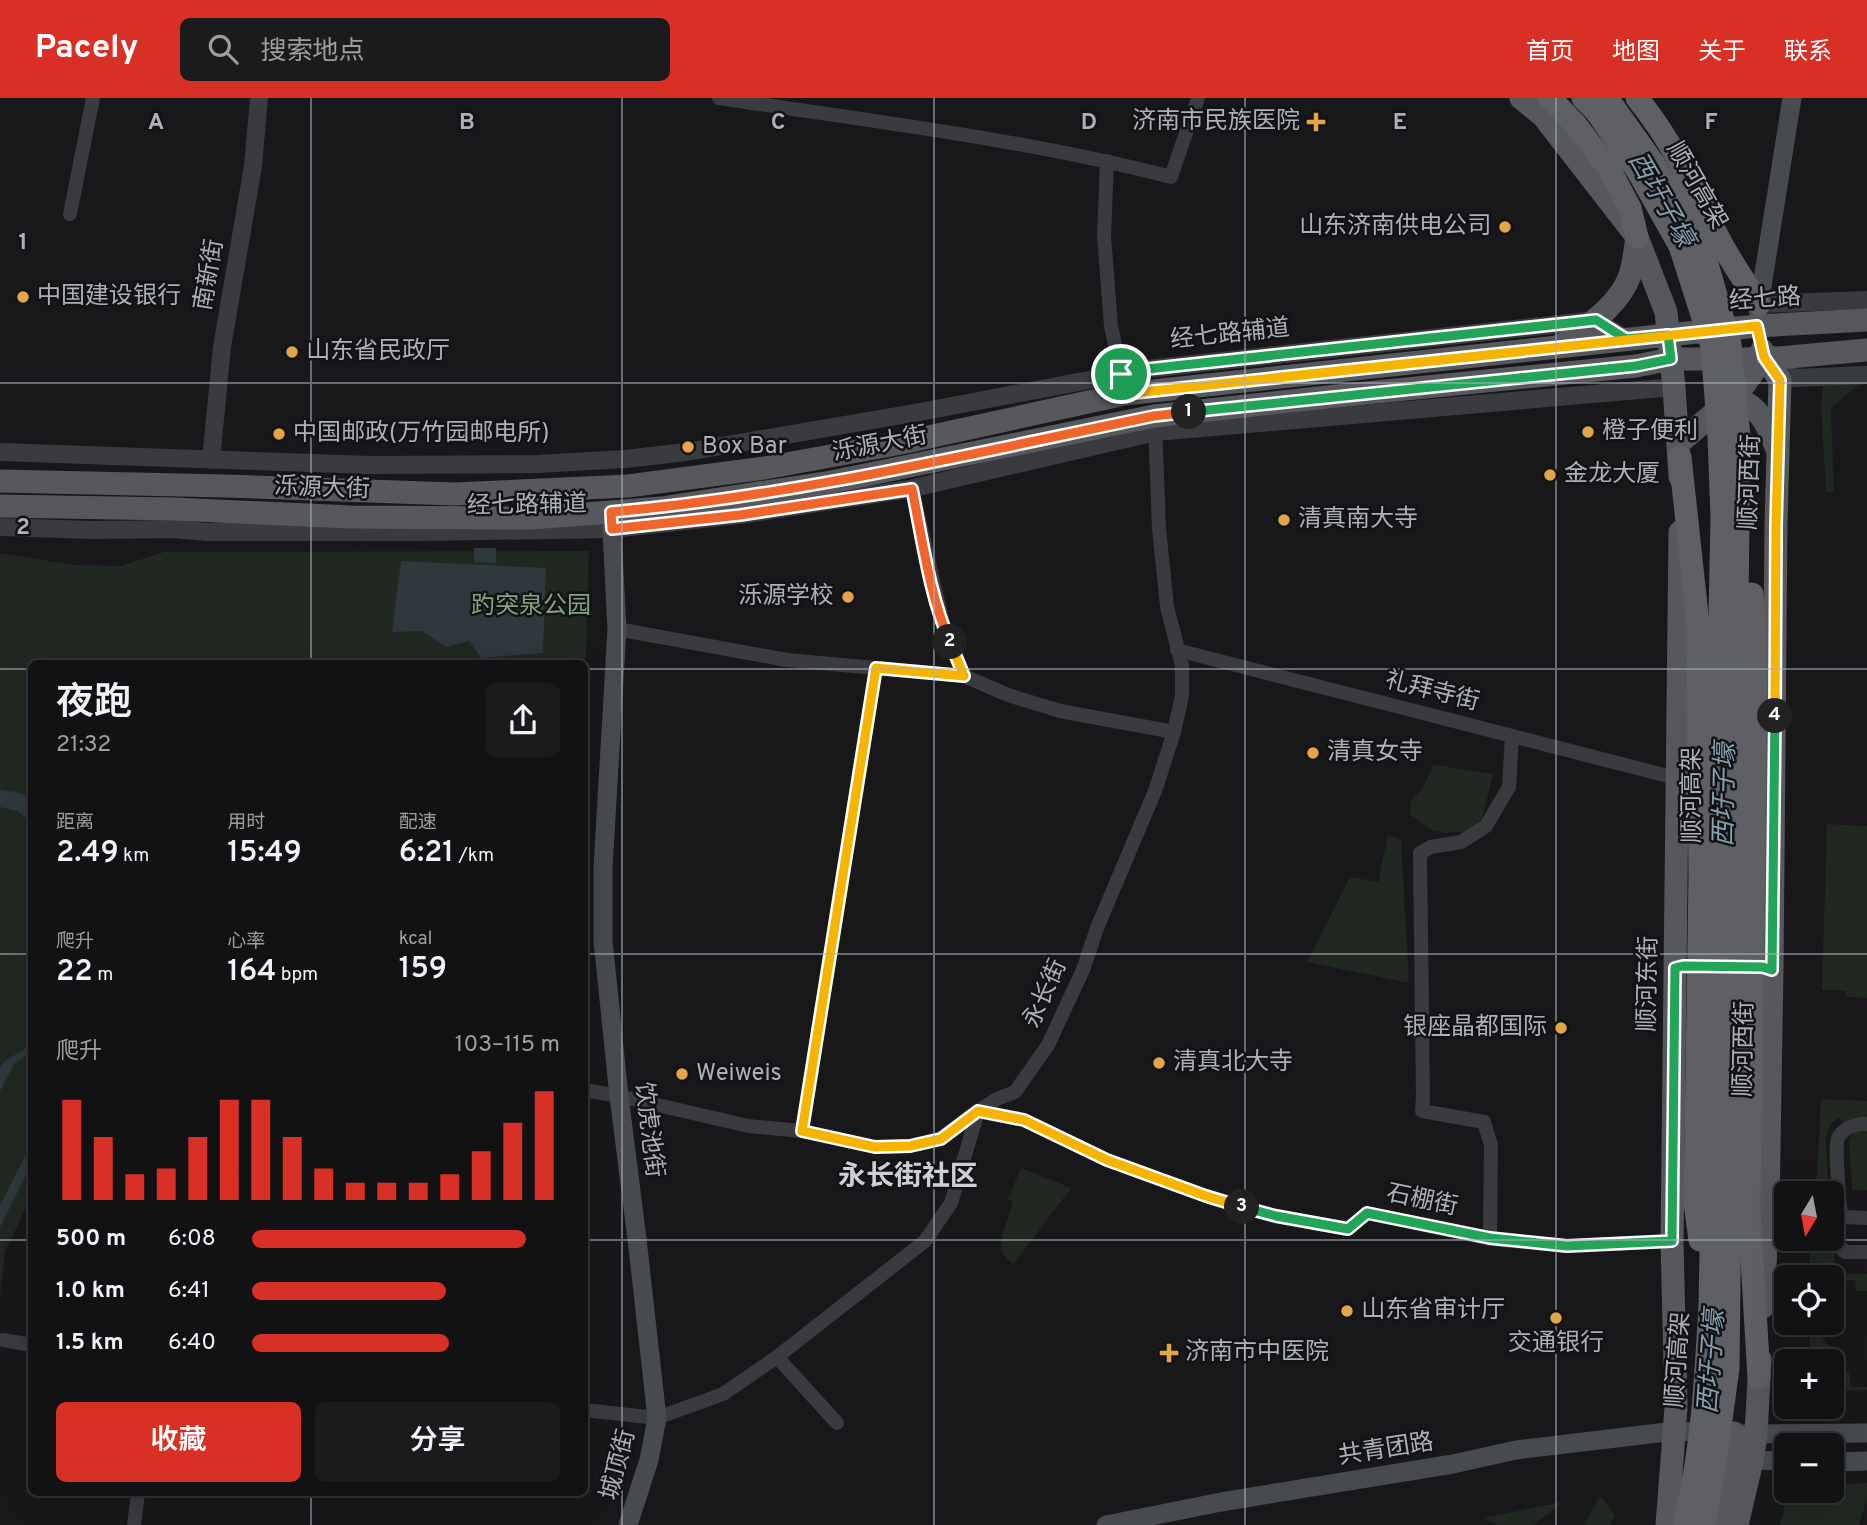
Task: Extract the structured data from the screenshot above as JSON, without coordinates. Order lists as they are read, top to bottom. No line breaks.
{"streets":{"highway":["顺河高架"],"main road":["经七路","泺源大街","顺河西街","顺河东街","饮虎池街","共青团路","城顶街"],"street":["南新街","经七路辅道","礼拜寺街","永长街","石棚街"]},"crossings":[["南新街","经七路辅道"],["经七路","泺源大街"],["经七路","顺河西街"],["经七路","顺河东街"],["经七路辅道","泺源大街"],["经七路辅道","顺河东街"],["经七路辅道","永长街"],["经七路辅道","饮虎池街"],["泺源大街","顺河西街"],["泺源大街","顺河东街"],["泺源大街","永长街"],["泺源大街","饮虎池街"],["顺河西街","共青团路"],["礼拜寺街","顺河东街"],["礼拜寺街","永长街"],["顺河东街","石棚街"],["顺河东街","共青团路"],["永长街","饮虎池街"],["永长街","石棚街"],["饮虎池街","城顶街"]],"districts":["永长街社区"],"water":["西圩子壕"],"parks":["趵突泉公园"],"places":{"health":["济南市民族医院","济南市中医院"],"other":["山东济南供电公司","中国建设银行","山东省民政厅","橙子便利","中国邮政(万竹园邮电所)","Box Bar","金龙大厦","清真南大寺","泺源学校","清真女寺","银座晶都国际","清真北大寺","Weiweis","山东省审计厅","交通银行"]},"north":"bottom","page":{"header":"Pacely","search":"搜索地点","nav":["首页","地图","关于","联系"],"pins":["1","2","4","3"],"heading":["夜跑","21:32"],"stats":[["距离","2.49 km"],["用时","15:49"],["配速","6:21 /km"],["爬升","22 m"],["心率","164 bpm"],["kcal","159"]],"chart":["爬升","103–115 m"],"map_buttons":["+","−"],"list":[{"name":"500 m","note":"6:08"},{"name":"1.0 km","note":"6:41"},{"name":"1.5 km","note":"6:40"}],"buttons":["收藏","分享"]},"grid":{"columns":["A","B","C","D","E","F"],"rows":["1","2"]}}
